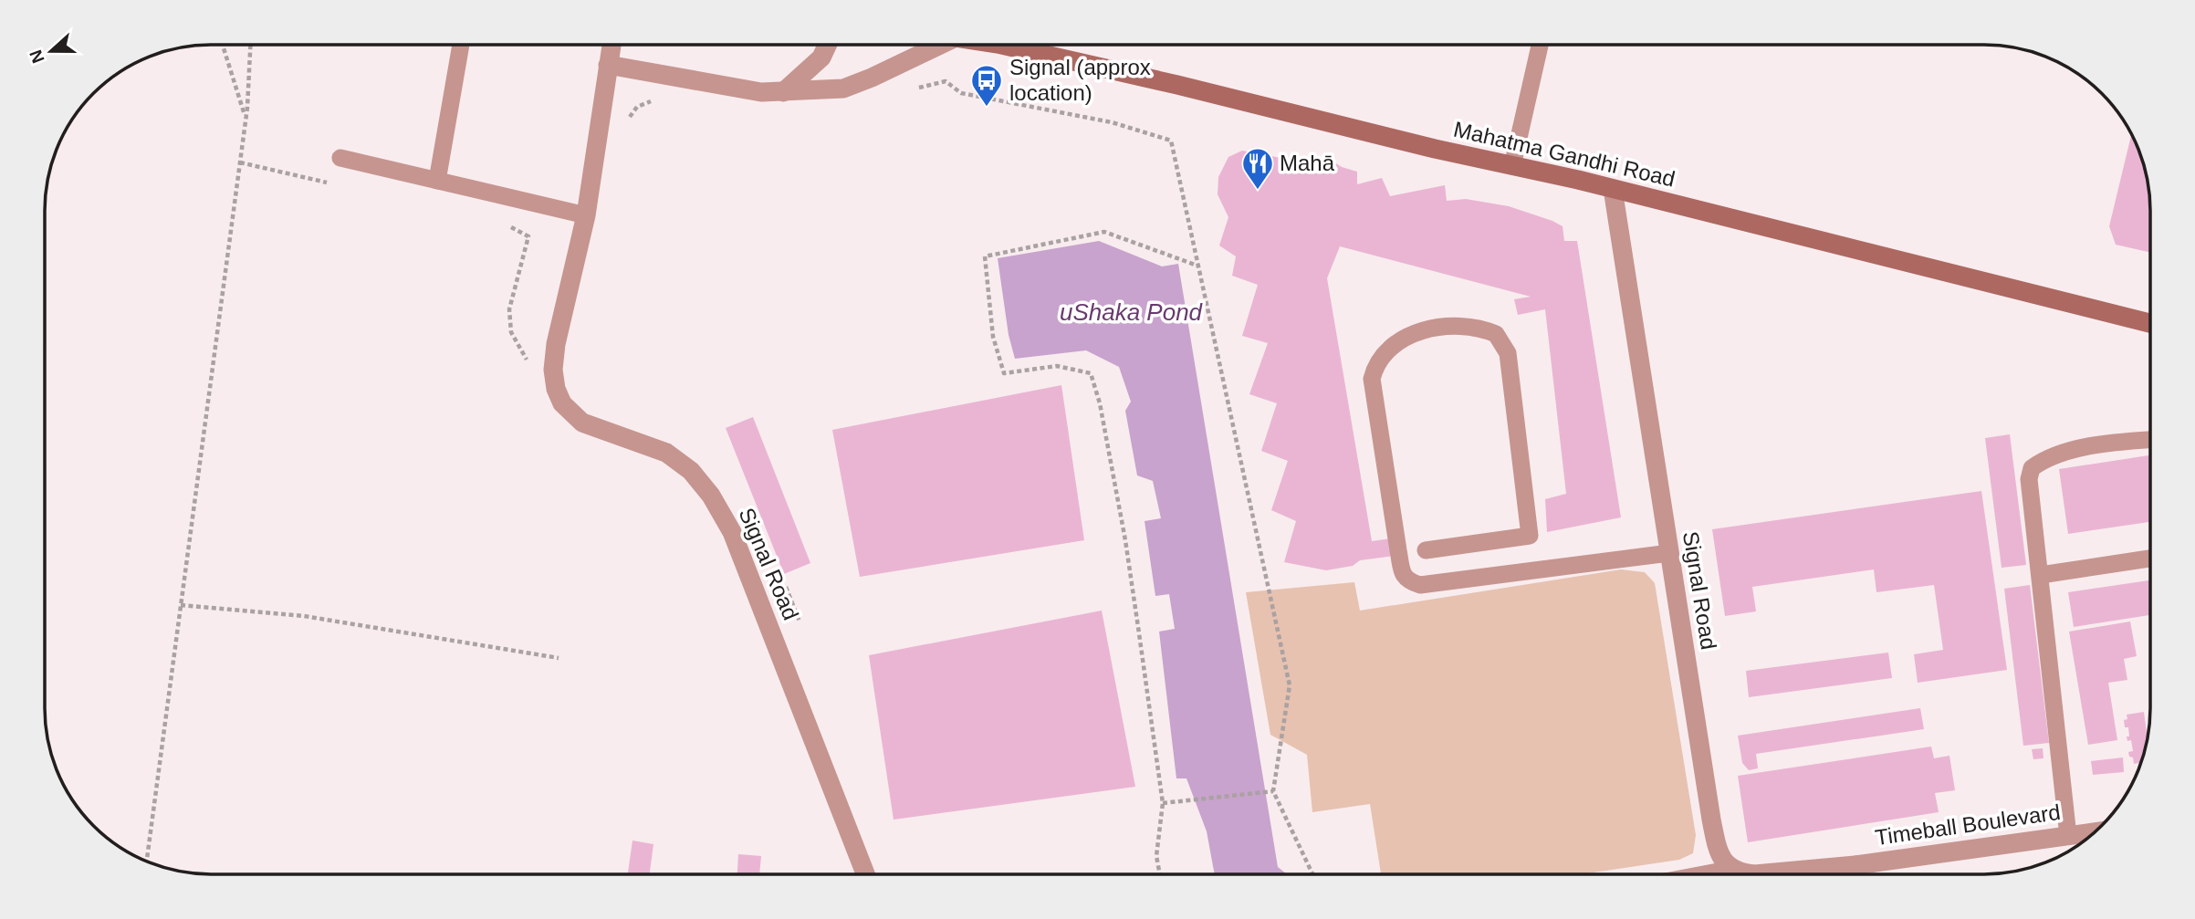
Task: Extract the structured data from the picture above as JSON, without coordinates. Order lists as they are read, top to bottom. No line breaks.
{"streets":{"street":["Mahatma Gandhi Road","Signal Road","Timeball Boulevard"]},"crossings":[["Mahatma Gandhi Road","Signal Road"]],"water":["uShaka Pond"],"places":{"bus stop":["Signal (approx location)"],"restaurant":["Mahā"]},"north":"left"}
